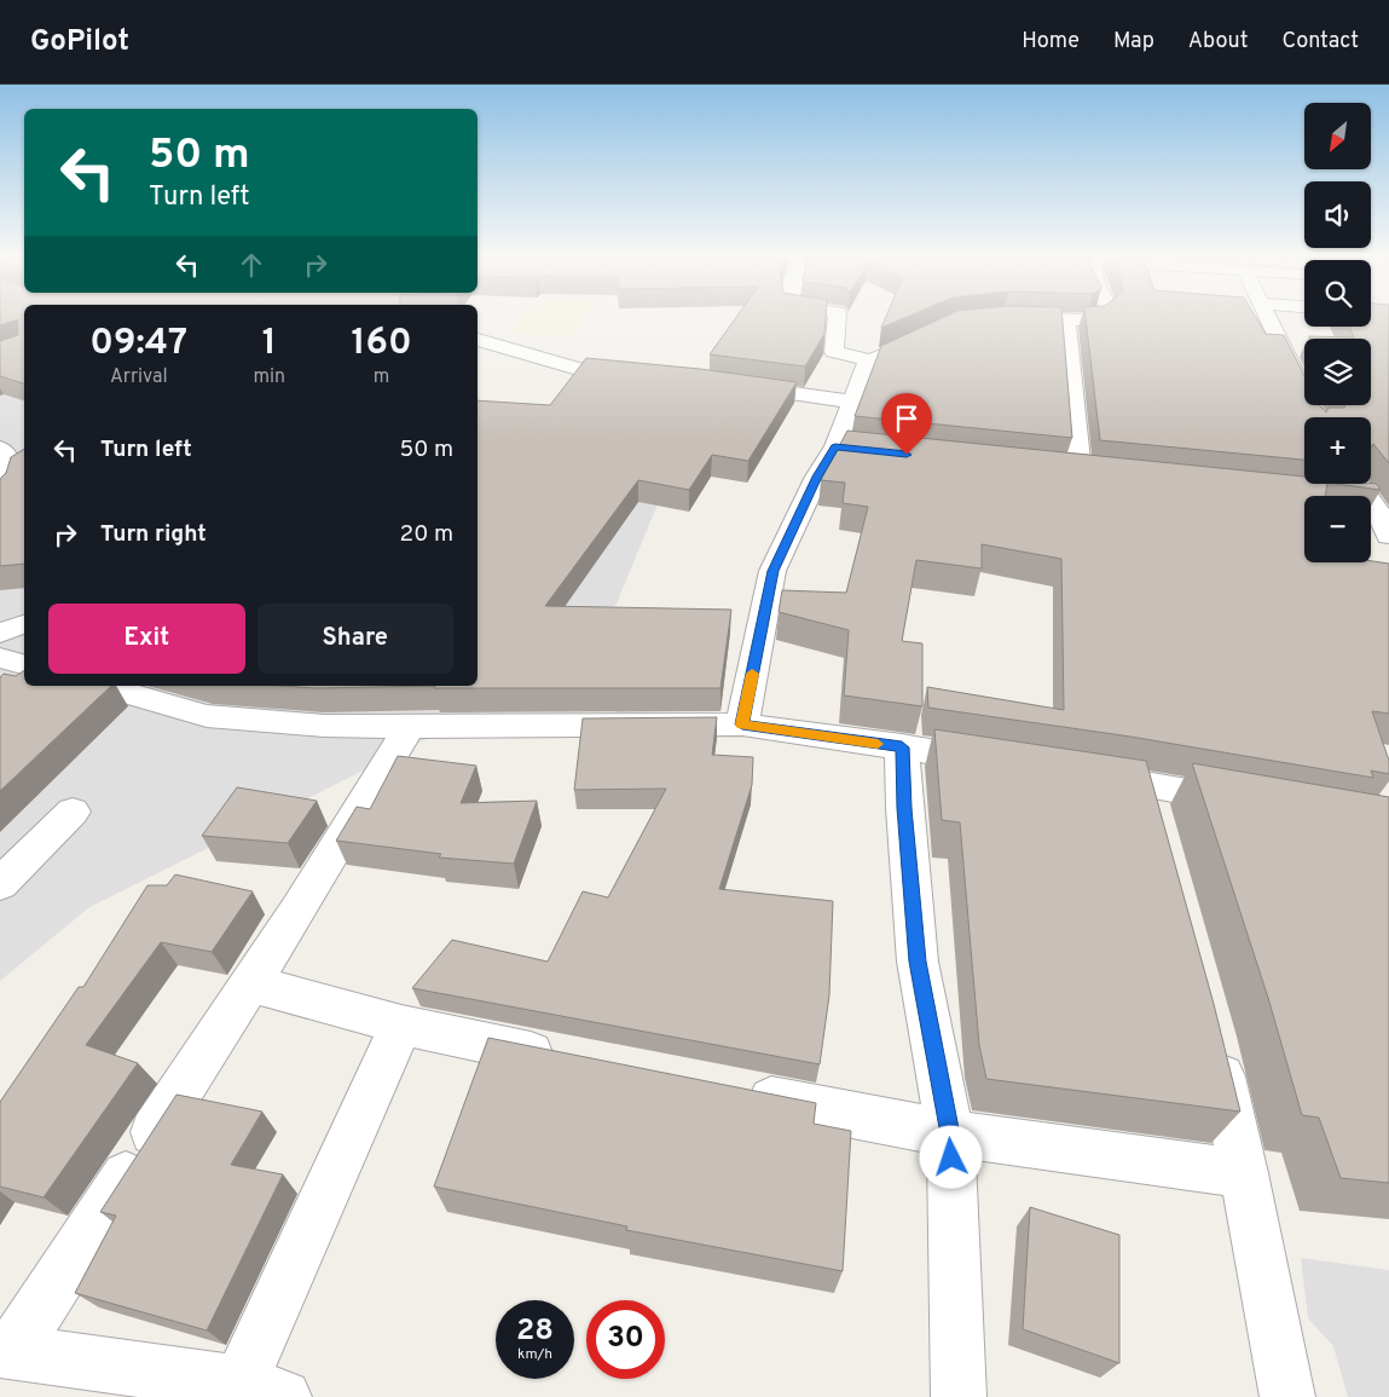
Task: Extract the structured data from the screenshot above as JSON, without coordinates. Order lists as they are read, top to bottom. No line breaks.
{"north":"bottom left","page":{"header":"GoPilot","nav":["Home","Map","About","Contact"],"map_buttons":["+","−"],"turn":["50 m","Turn left"],"eta":["09:47","Arrival","1","min","160","m"],"list":[{"name":"Turn left","value":"50 m"},{"name":"Turn right","value":"20 m"}],"buttons":["Exit","Share"],"speed":"28 km/h","limit":"30"}}
